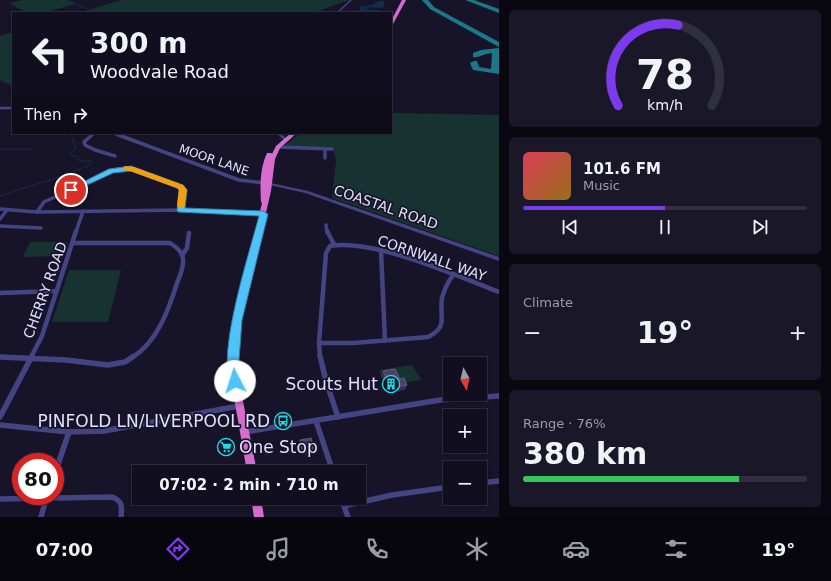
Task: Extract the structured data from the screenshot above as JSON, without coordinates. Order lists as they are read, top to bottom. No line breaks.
{"streets":{"street":["MOOR LANE","COASTAL ROAD","CORNWALL WAY","CHERRY ROAD"]},"crossings":[["MOOR LANE","COASTAL ROAD"]],"places":{"building":["Scouts Hut"],"bus stop":["PINFOLD LN/LIVERPOOL RD"],"supermarket":["One Stop"]},"north":"bottom","page":{"turn":["300 m","Woodvale Road"],"then":"Then","song":["101.6 FM","Music"],"tile":["Climate",["Range · 76%","380 km"]],"heat":["−","19°","+"],"map_buttons":["+","−"],"limit":"80","trip":"07:02 · 2 min · 710 m","tabs":["07:00","19°"],"gauge":["78","km/h"]}}
